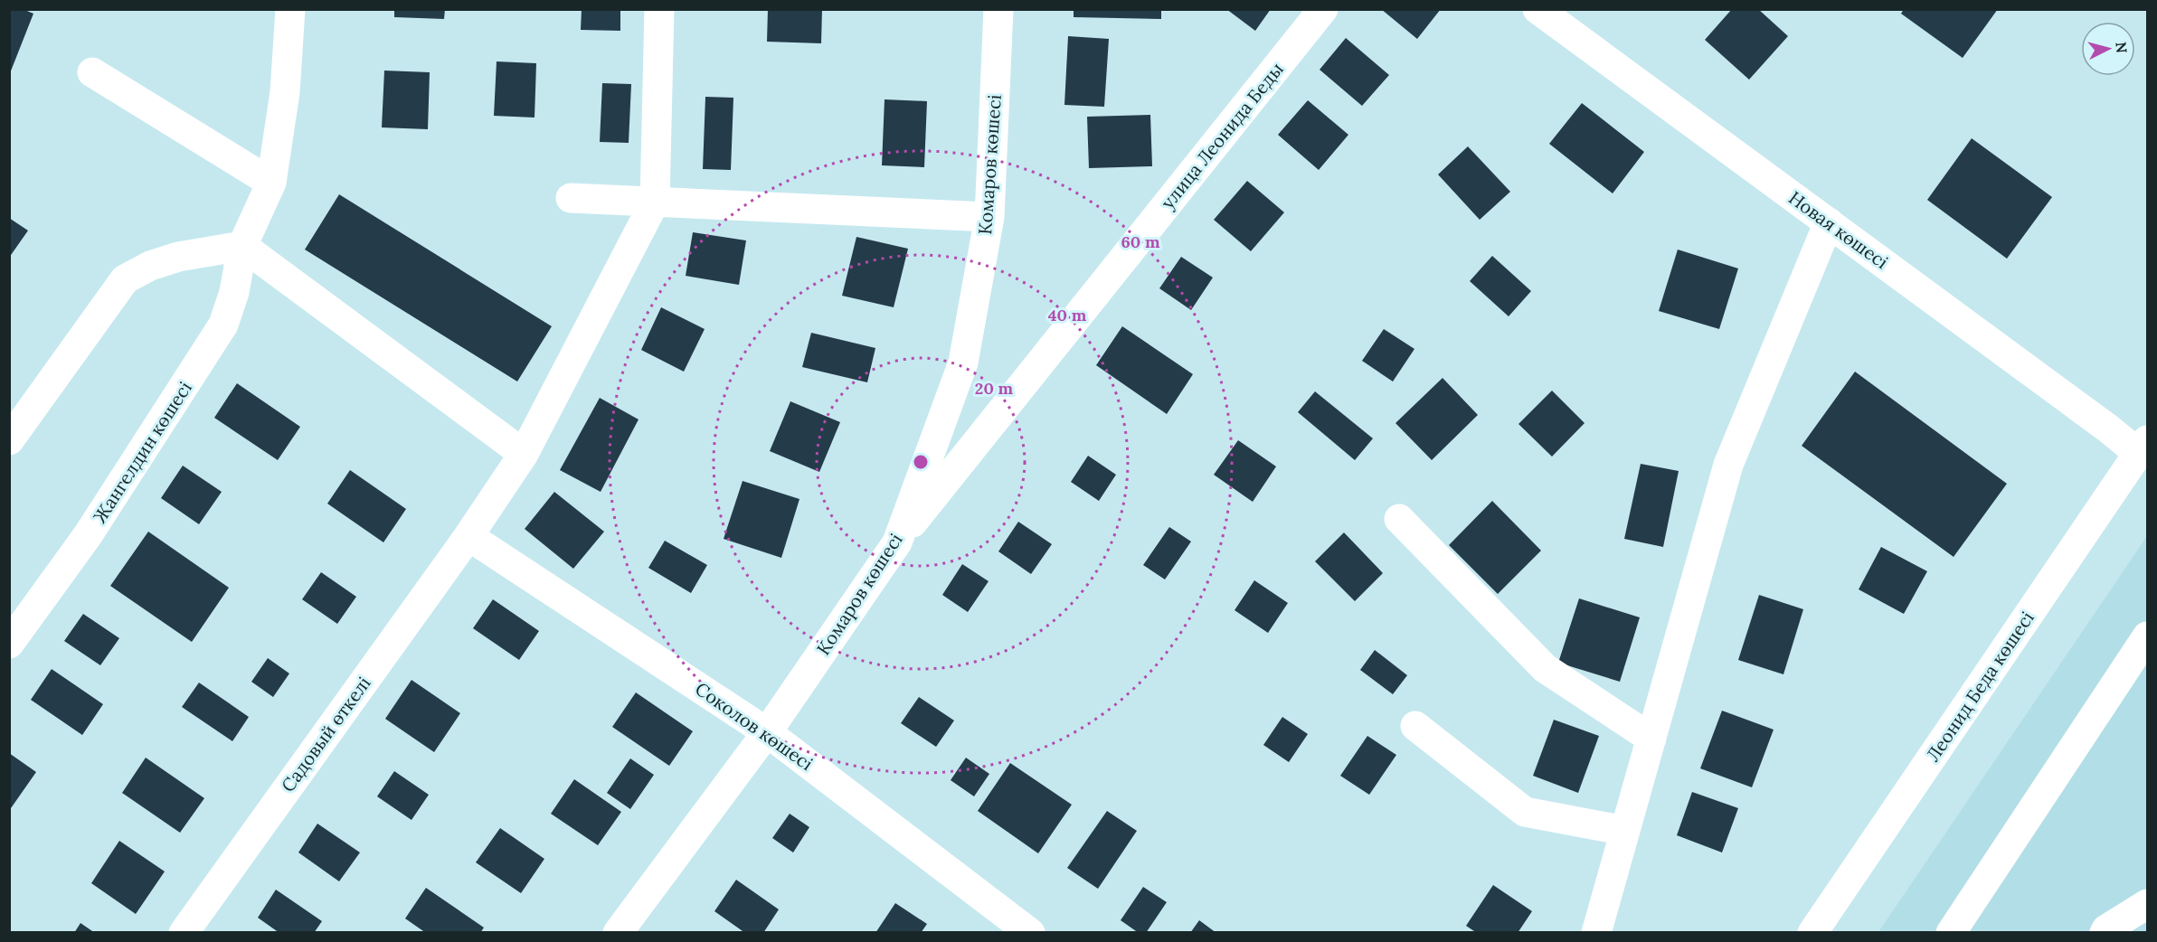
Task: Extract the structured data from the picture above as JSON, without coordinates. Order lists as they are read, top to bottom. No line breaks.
{"streets":{"street":["улица Леонида Беды","Комаров көшесі","Новая көшесі","Жангелдин көшесі","Леонид Беда көшесі","Соколов көшесі","Садовый өткелі"]},"crossings":[["улица Леонида Беды","Комаров көшесі"],["Комаров көшесі","Соколов көшесі"],["Новая көшесі","Леонид Беда көшесі"],["Соколов көшесі","Садовый өткелі"]],"north":"right","rings":["60 m","40 m","20 m"]}
